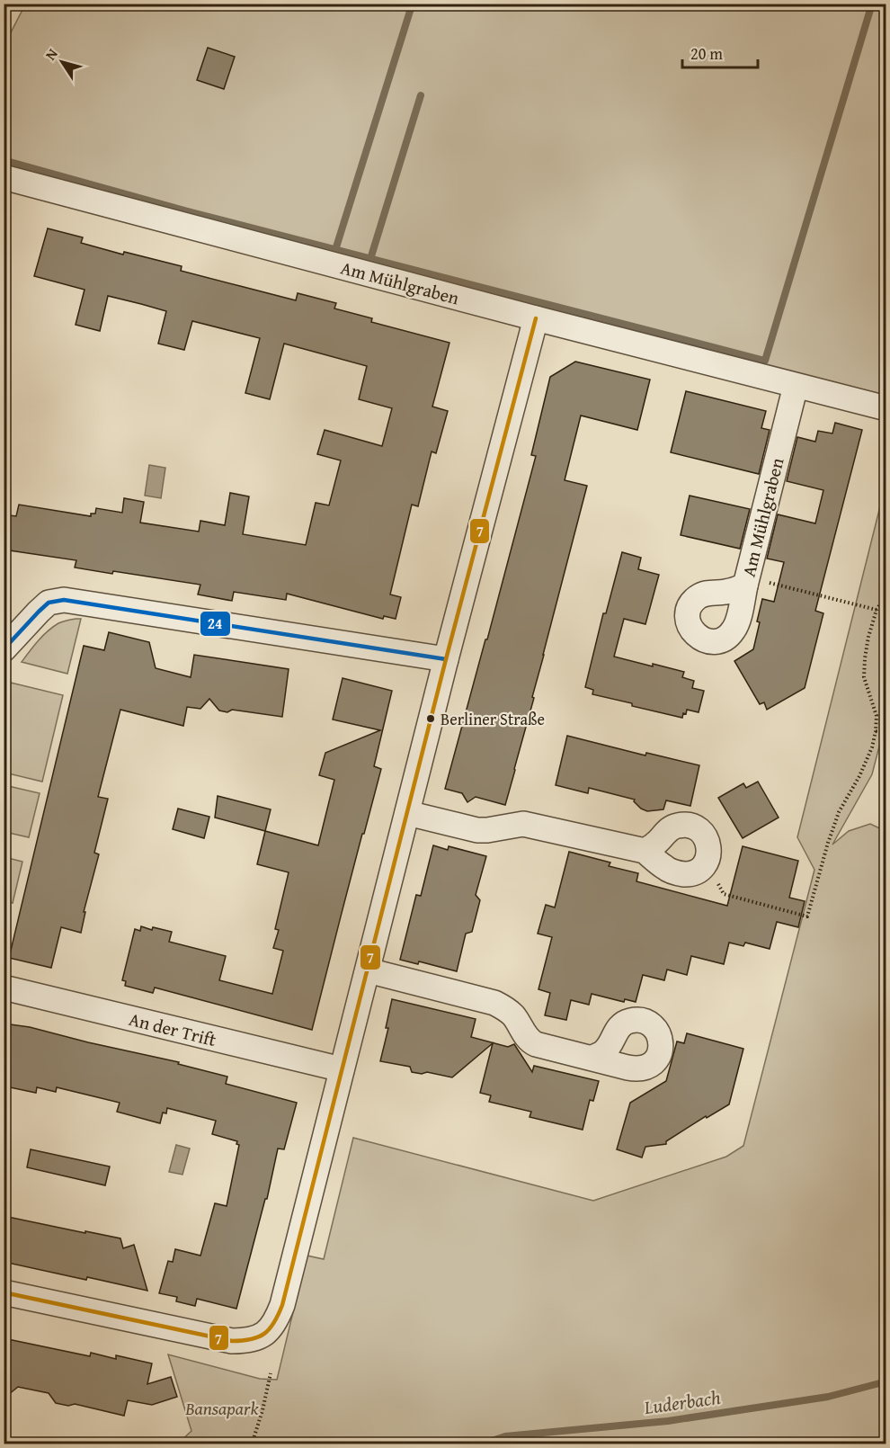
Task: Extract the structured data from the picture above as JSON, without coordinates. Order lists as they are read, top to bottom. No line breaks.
{"streets":{"street":["Am Mühlgraben","An der Trift"]},"water":["Luderbach"],"parks":["Bansapark"],"places":["Berliner Straße"],"lines":["transit line 7","transit line 24"],"scale_bar":"20 m","north":"top left"}
